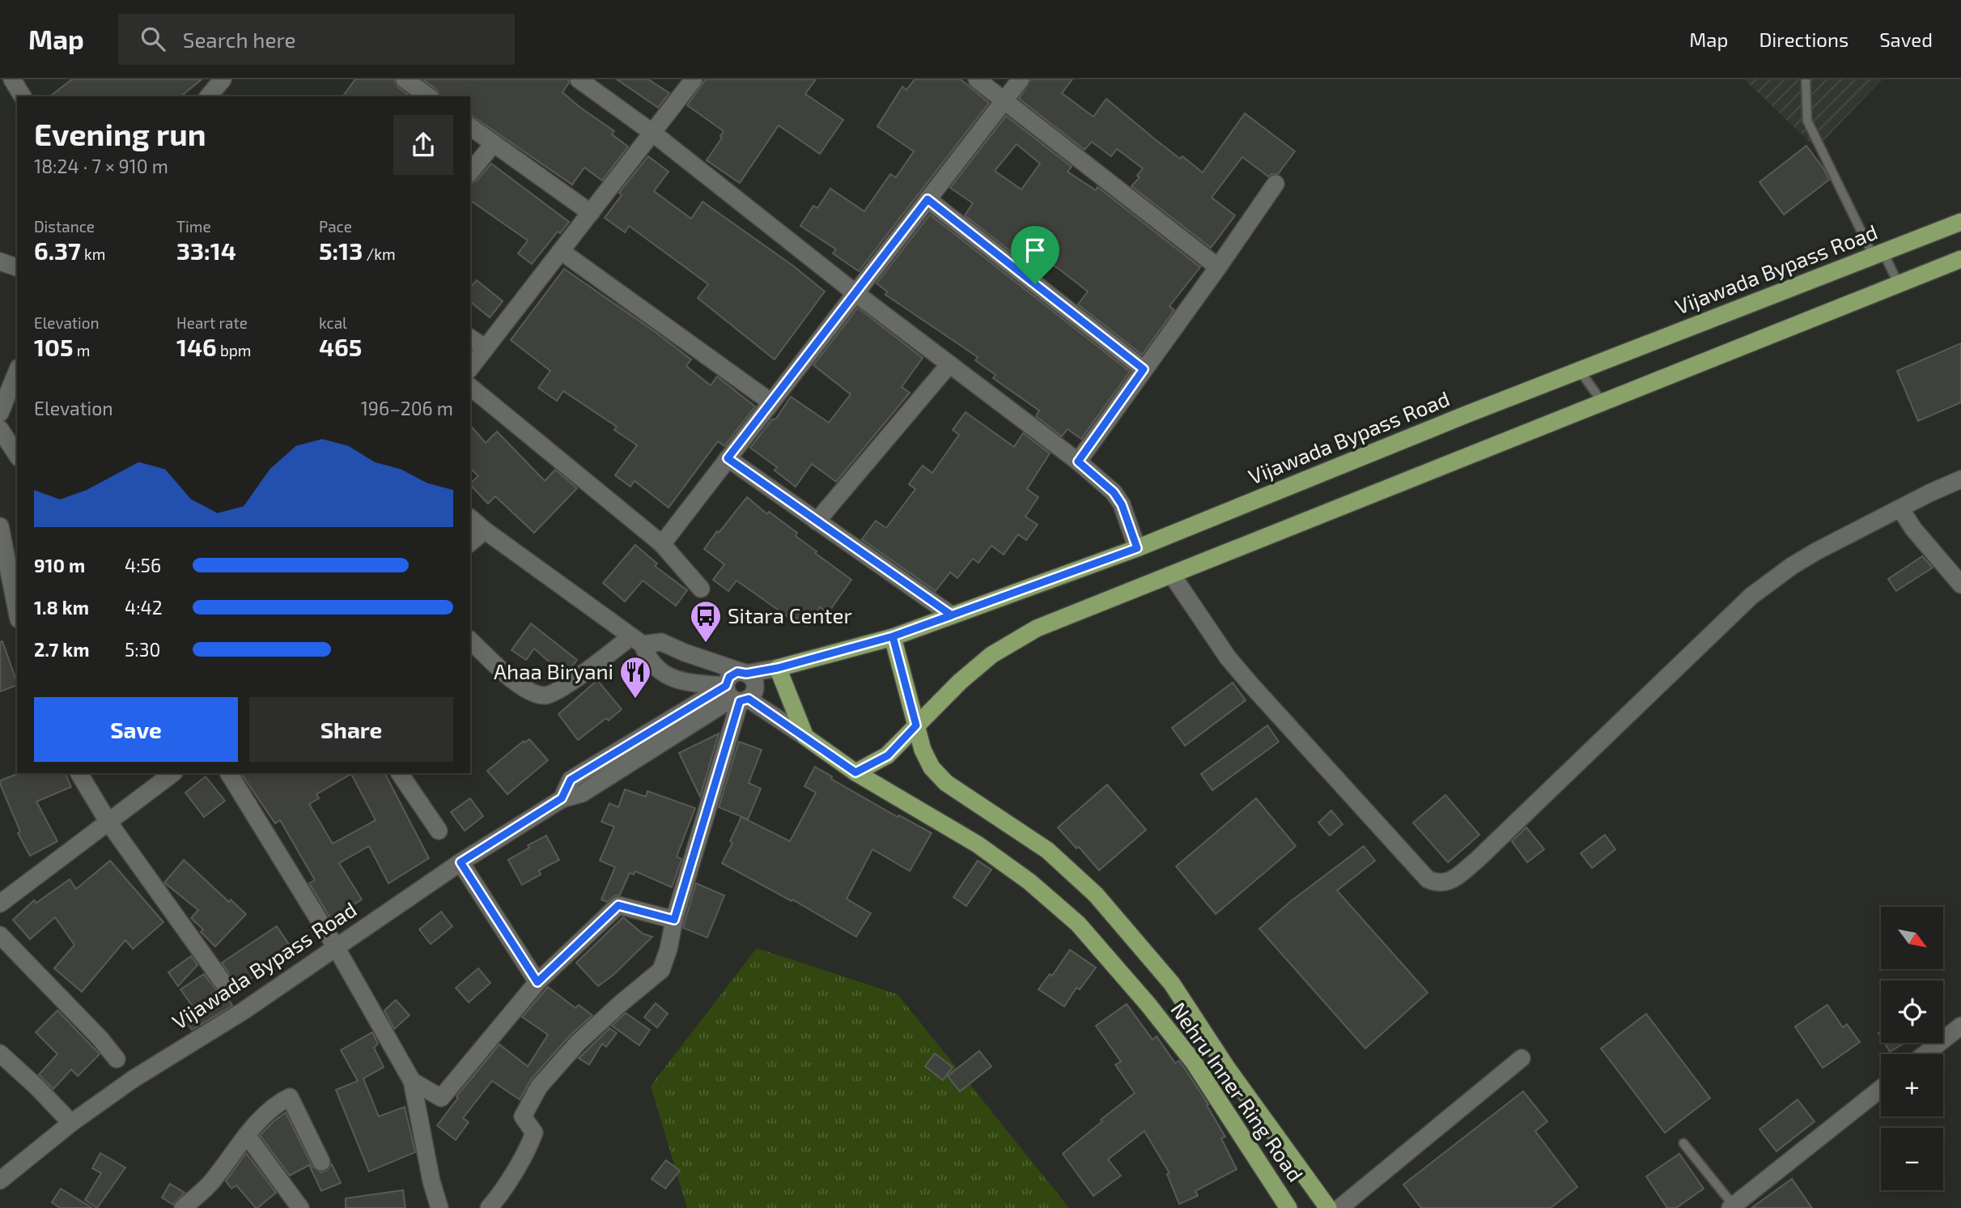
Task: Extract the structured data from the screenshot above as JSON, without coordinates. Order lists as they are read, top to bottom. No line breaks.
{"streets":{"main road":["Vijawada Bypass Road","Nehru Inner Ring Road"]},"crossings":[["Vijawada Bypass Road","Nehru Inner Ring Road"]],"places":{"bus stop":["Sitara Center"],"restaurant":["Ahaa Biryani"]},"north":"bottom right","page":{"header":"Map","search":"Search here","nav":["Map","Directions","Saved"],"heading":["Evening run","18:24 · 7 × 910 m"],"stats":[["Distance","6.37 km"],["Time","33:14"],["Pace","5:13 /km"],["Elevation","105 m"],["Heart rate","146 bpm"],["kcal","465"]],"chart":["Elevation","196–206 m"],"list":[{"name":"910 m","note":"4:56"},{"name":"1.8 km","note":"4:42"},{"name":"2.7 km","note":"5:30"}],"buttons":["Save","Share"],"map_buttons":["+","−"]}}
